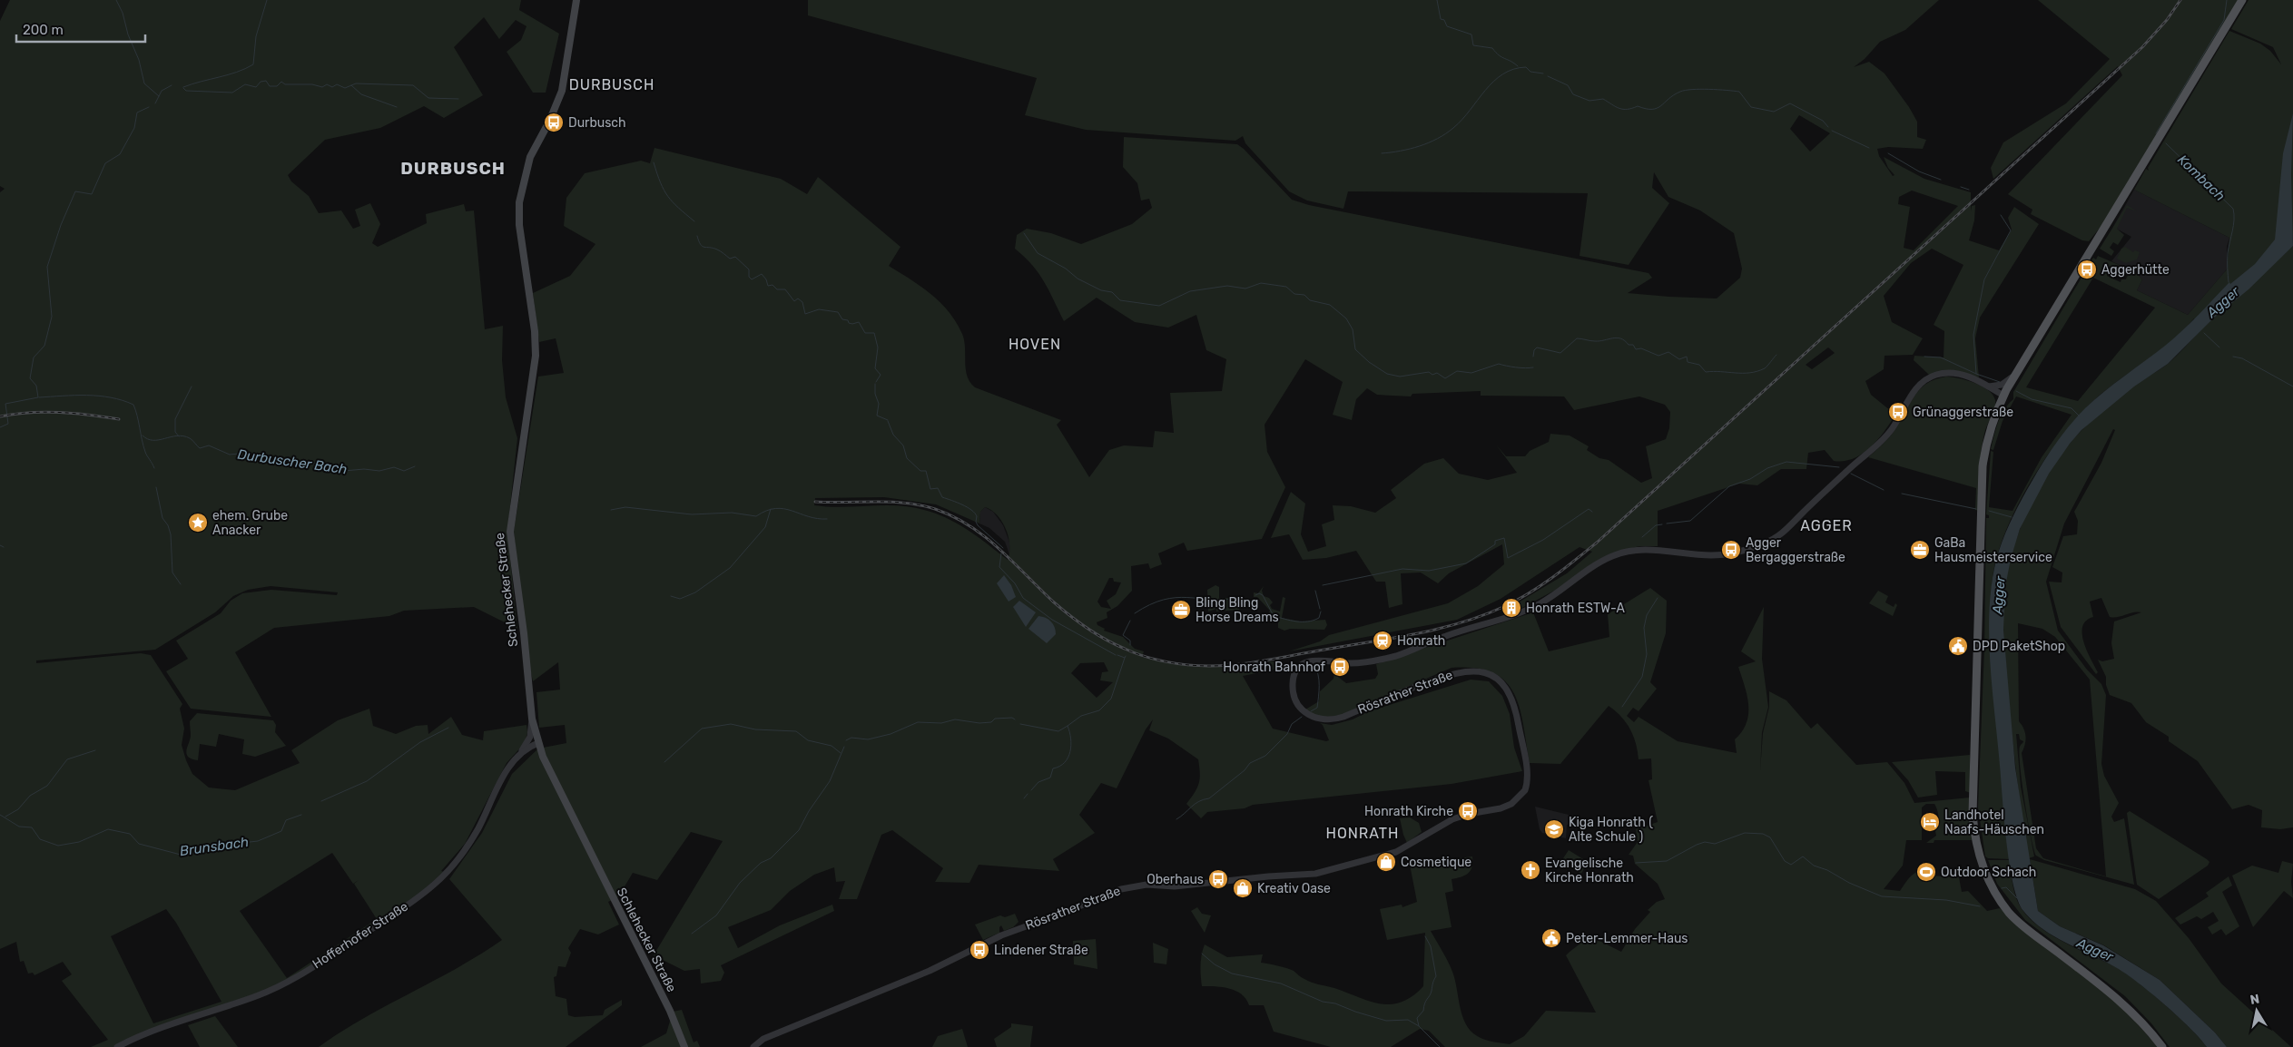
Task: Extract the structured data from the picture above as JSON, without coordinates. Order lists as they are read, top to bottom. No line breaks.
{"streets":{"main road":["Schlehecker Straße"],"street":["Rösrather Straße","Hofferhofer Straße"]},"crossings":[["Schlehecker Straße","Hofferhofer Straße"]],"districts":["DURBUSCH","DURBUSCH","HOVEN","AGGER","HONRATH"],"water":["Kombach","Agger","Durbuscher Bach","Brunsbach"],"places":{"bus stop":["Durbusch","Aggerhütte","Grünaggerstraße","Agger Bergaggerstraße","Honrath Bahnhof","Honrath Kirche","Oberhaus","Lindener Straße"],"place":["ehem. Grube Anacker"],"office":["GaBa Hausmeisterservice","Bling Bling Horse Dreams"],"building":["Honrath ESTW-A"],"station":["Honrath"],"public building":["DPD PaketShop","Peter-Lemmer-Haus"],"hotel":["Landhotel Naafs-Häuschen"],"school or university":["Kiga Honrath ( Alte Schule )"],"shop":["Cosmetique","Kreativ Oase"],"church":["Evangelische Kirche Honrath"],"sports":["Outdoor Schach"]},"scale_bar":"200 m","north":"top"}
